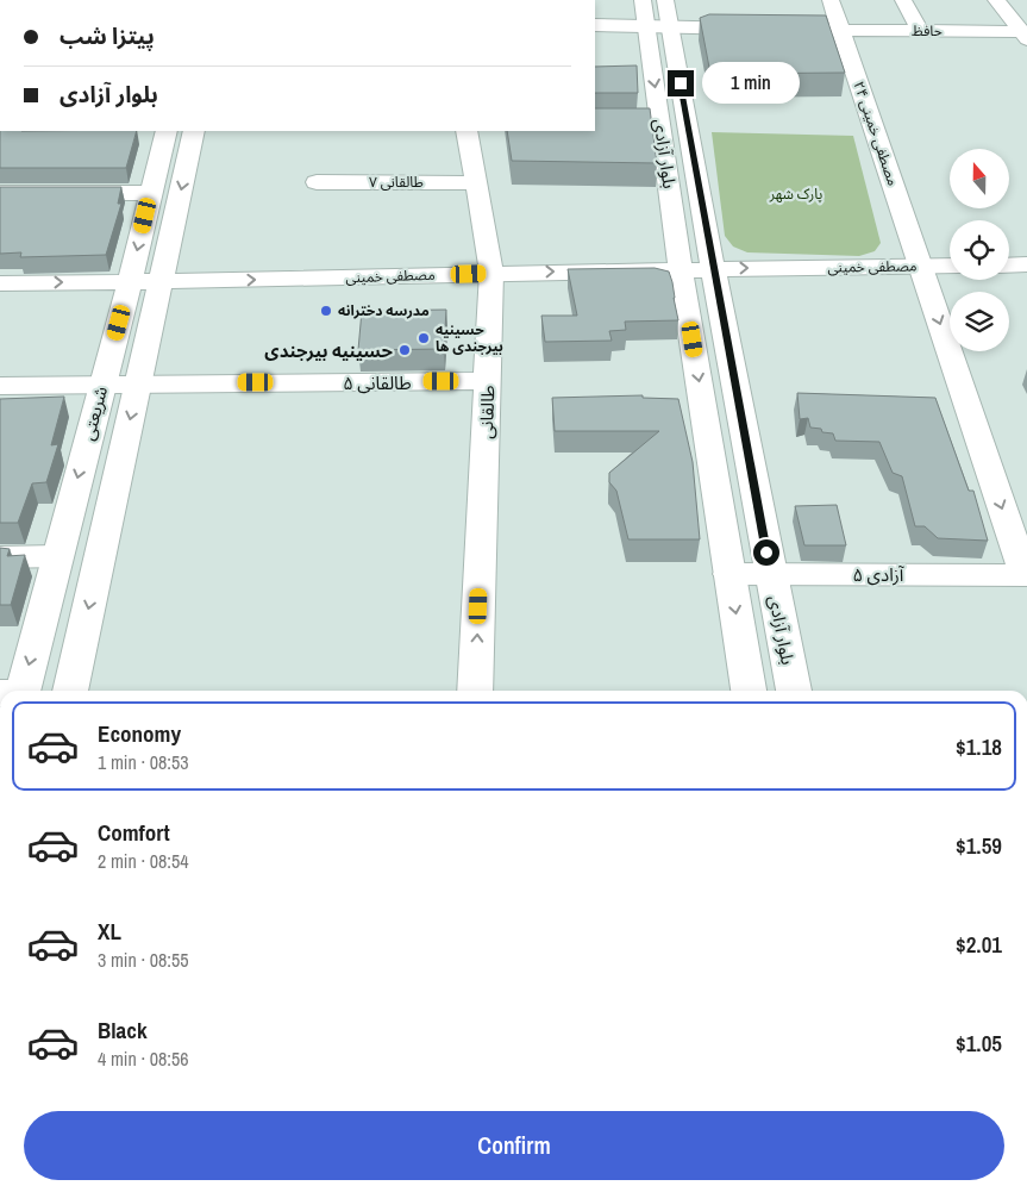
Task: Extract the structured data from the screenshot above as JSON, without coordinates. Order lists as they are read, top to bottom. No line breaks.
{"streets":{"main road":["حافظ","مصطفی خمینی ۲۴","بلوار آزادی","طالقانی ۷","مصطفی خمینی","طالقانی ۵","طالقانی","شریعتی","آزادی ۵"]},"crossings":[["حافظ","مصطفی خمینی ۲۴"],["مصطفی خمینی ۲۴","مصطفی خمینی"],["مصطفی خمینی ۲۴","آزادی ۵"],["بلوار آزادی","مصطفی خمینی"],["بلوار آزادی","آزادی ۵"],["طالقانی ۷","طالقانی"],["مصطفی خمینی","طالقانی"],["مصطفی خمینی","شریعتی"],["طالقانی ۵","طالقانی"],["طالقانی ۵","شریعتی"]],"one_way":["مصطفی خمینی ۲۴","طالقانی","شریعتی"],"parks":["پارک شهر"],"places":["مدرسه دخترانه","حسینیه بیرجندی ها","حسینیه بیرجندی"],"north":"top","page":{"banner":["پیتزا شب","بلوار آزادی"],"bubble":"1 min","list":[{"name":"Economy","note":"1 min · 08:53","value":"$1.18"},{"name":"Comfort","note":"2 min · 08:54","value":"$1.59"},{"name":"XL","note":"3 min · 08:55","value":"$2.01"},{"name":"Black","note":"4 min · 08:56","value":"$1.05"}],"buttons":"Confirm"}}
